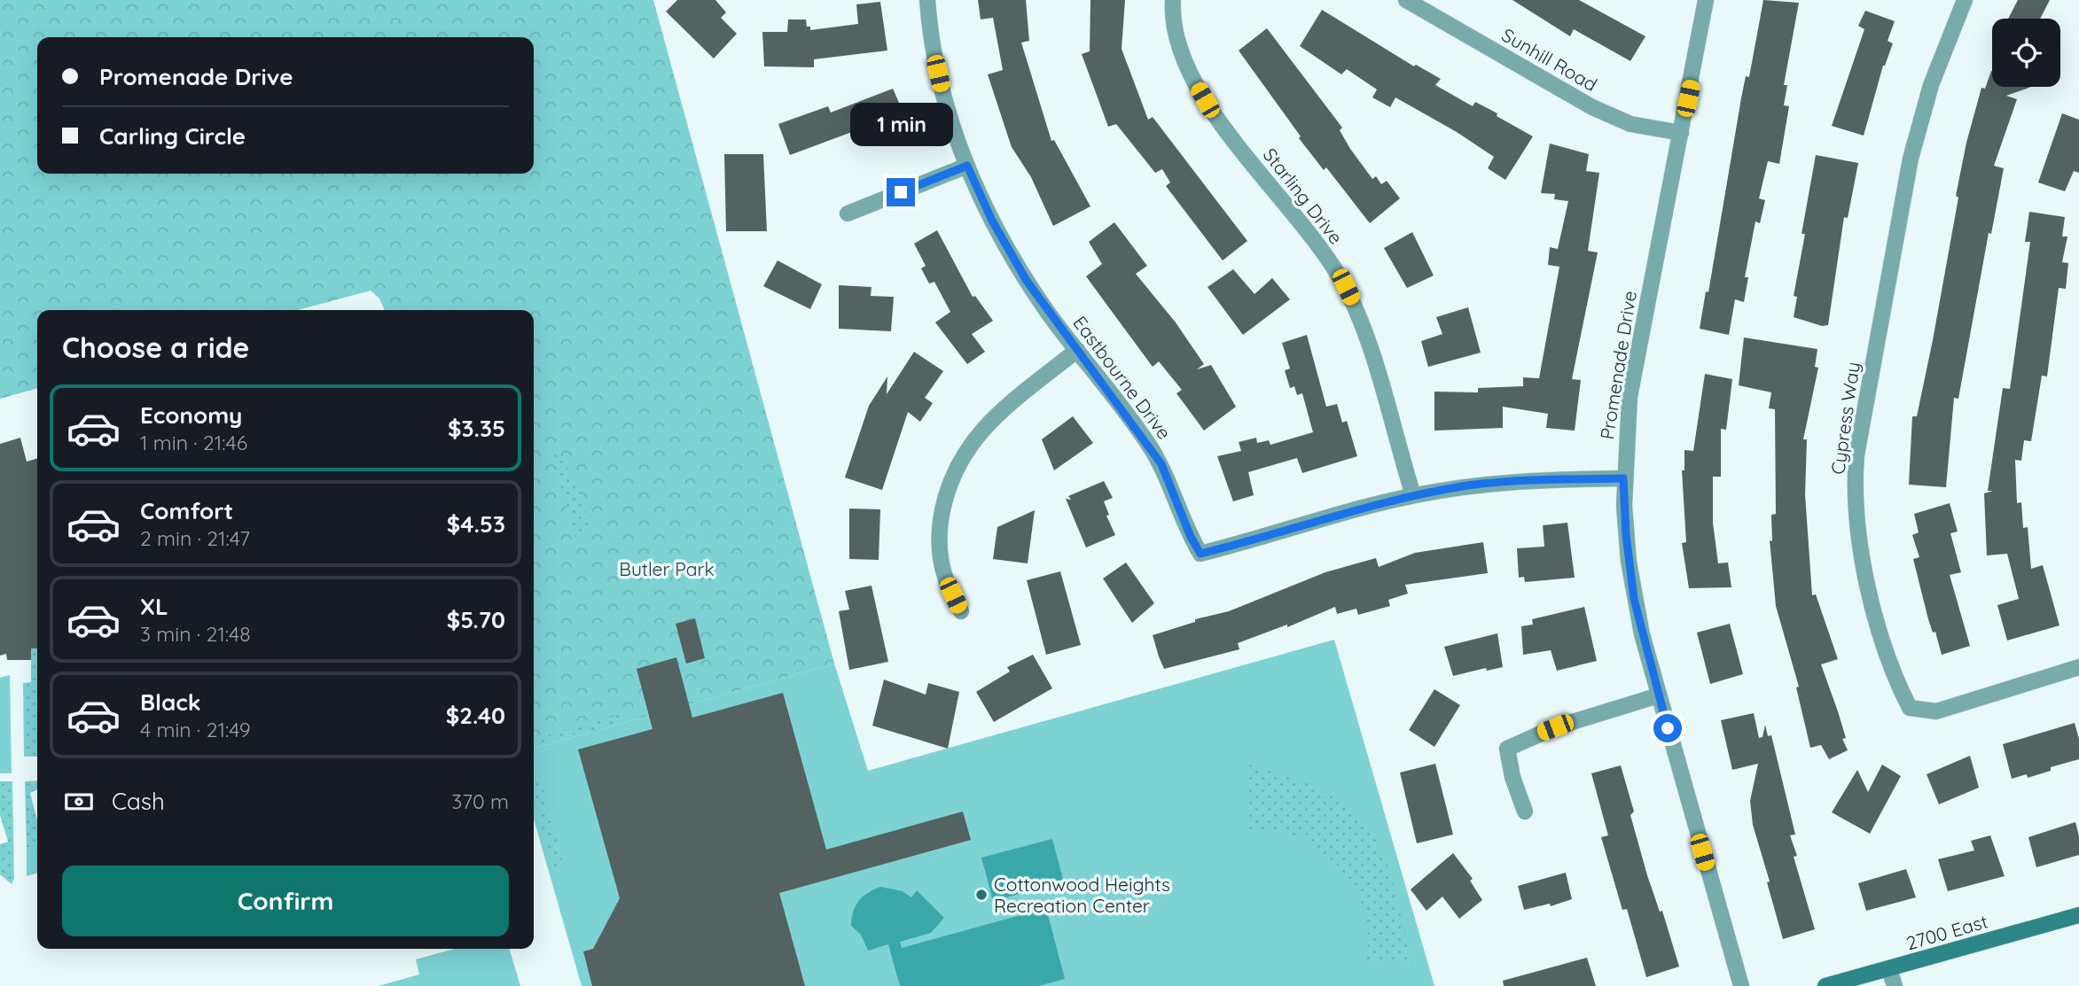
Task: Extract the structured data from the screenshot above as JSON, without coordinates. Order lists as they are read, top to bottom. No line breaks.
{"streets":{"street":["Sunhill Road","Starling Drive","Promenade Drive","Eastbourne Drive","Cypress Way","2700 East"]},"crossings":[["Sunhill Road","Promenade Drive"],["Starling Drive","Eastbourne Drive"],["Promenade Drive","Eastbourne Drive"]],"parks":["Butler Park"],"places":["Cottonwood Heights Recreation Center"],"page":{"banner":["Promenade Drive","Carling Circle"],"bubble":"1 min","heading":"Choose a ride","list":[{"name":"Economy","note":"1 min · 21:46","value":"$3.35"},{"name":"Comfort","note":"2 min · 21:47","value":"$4.53"},{"name":"XL","note":"3 min · 21:48","value":"$5.70"},{"name":"Black","note":"4 min · 21:49","value":"$2.40"}],"pay":["Cash","370 m"],"buttons":"Confirm"}}
